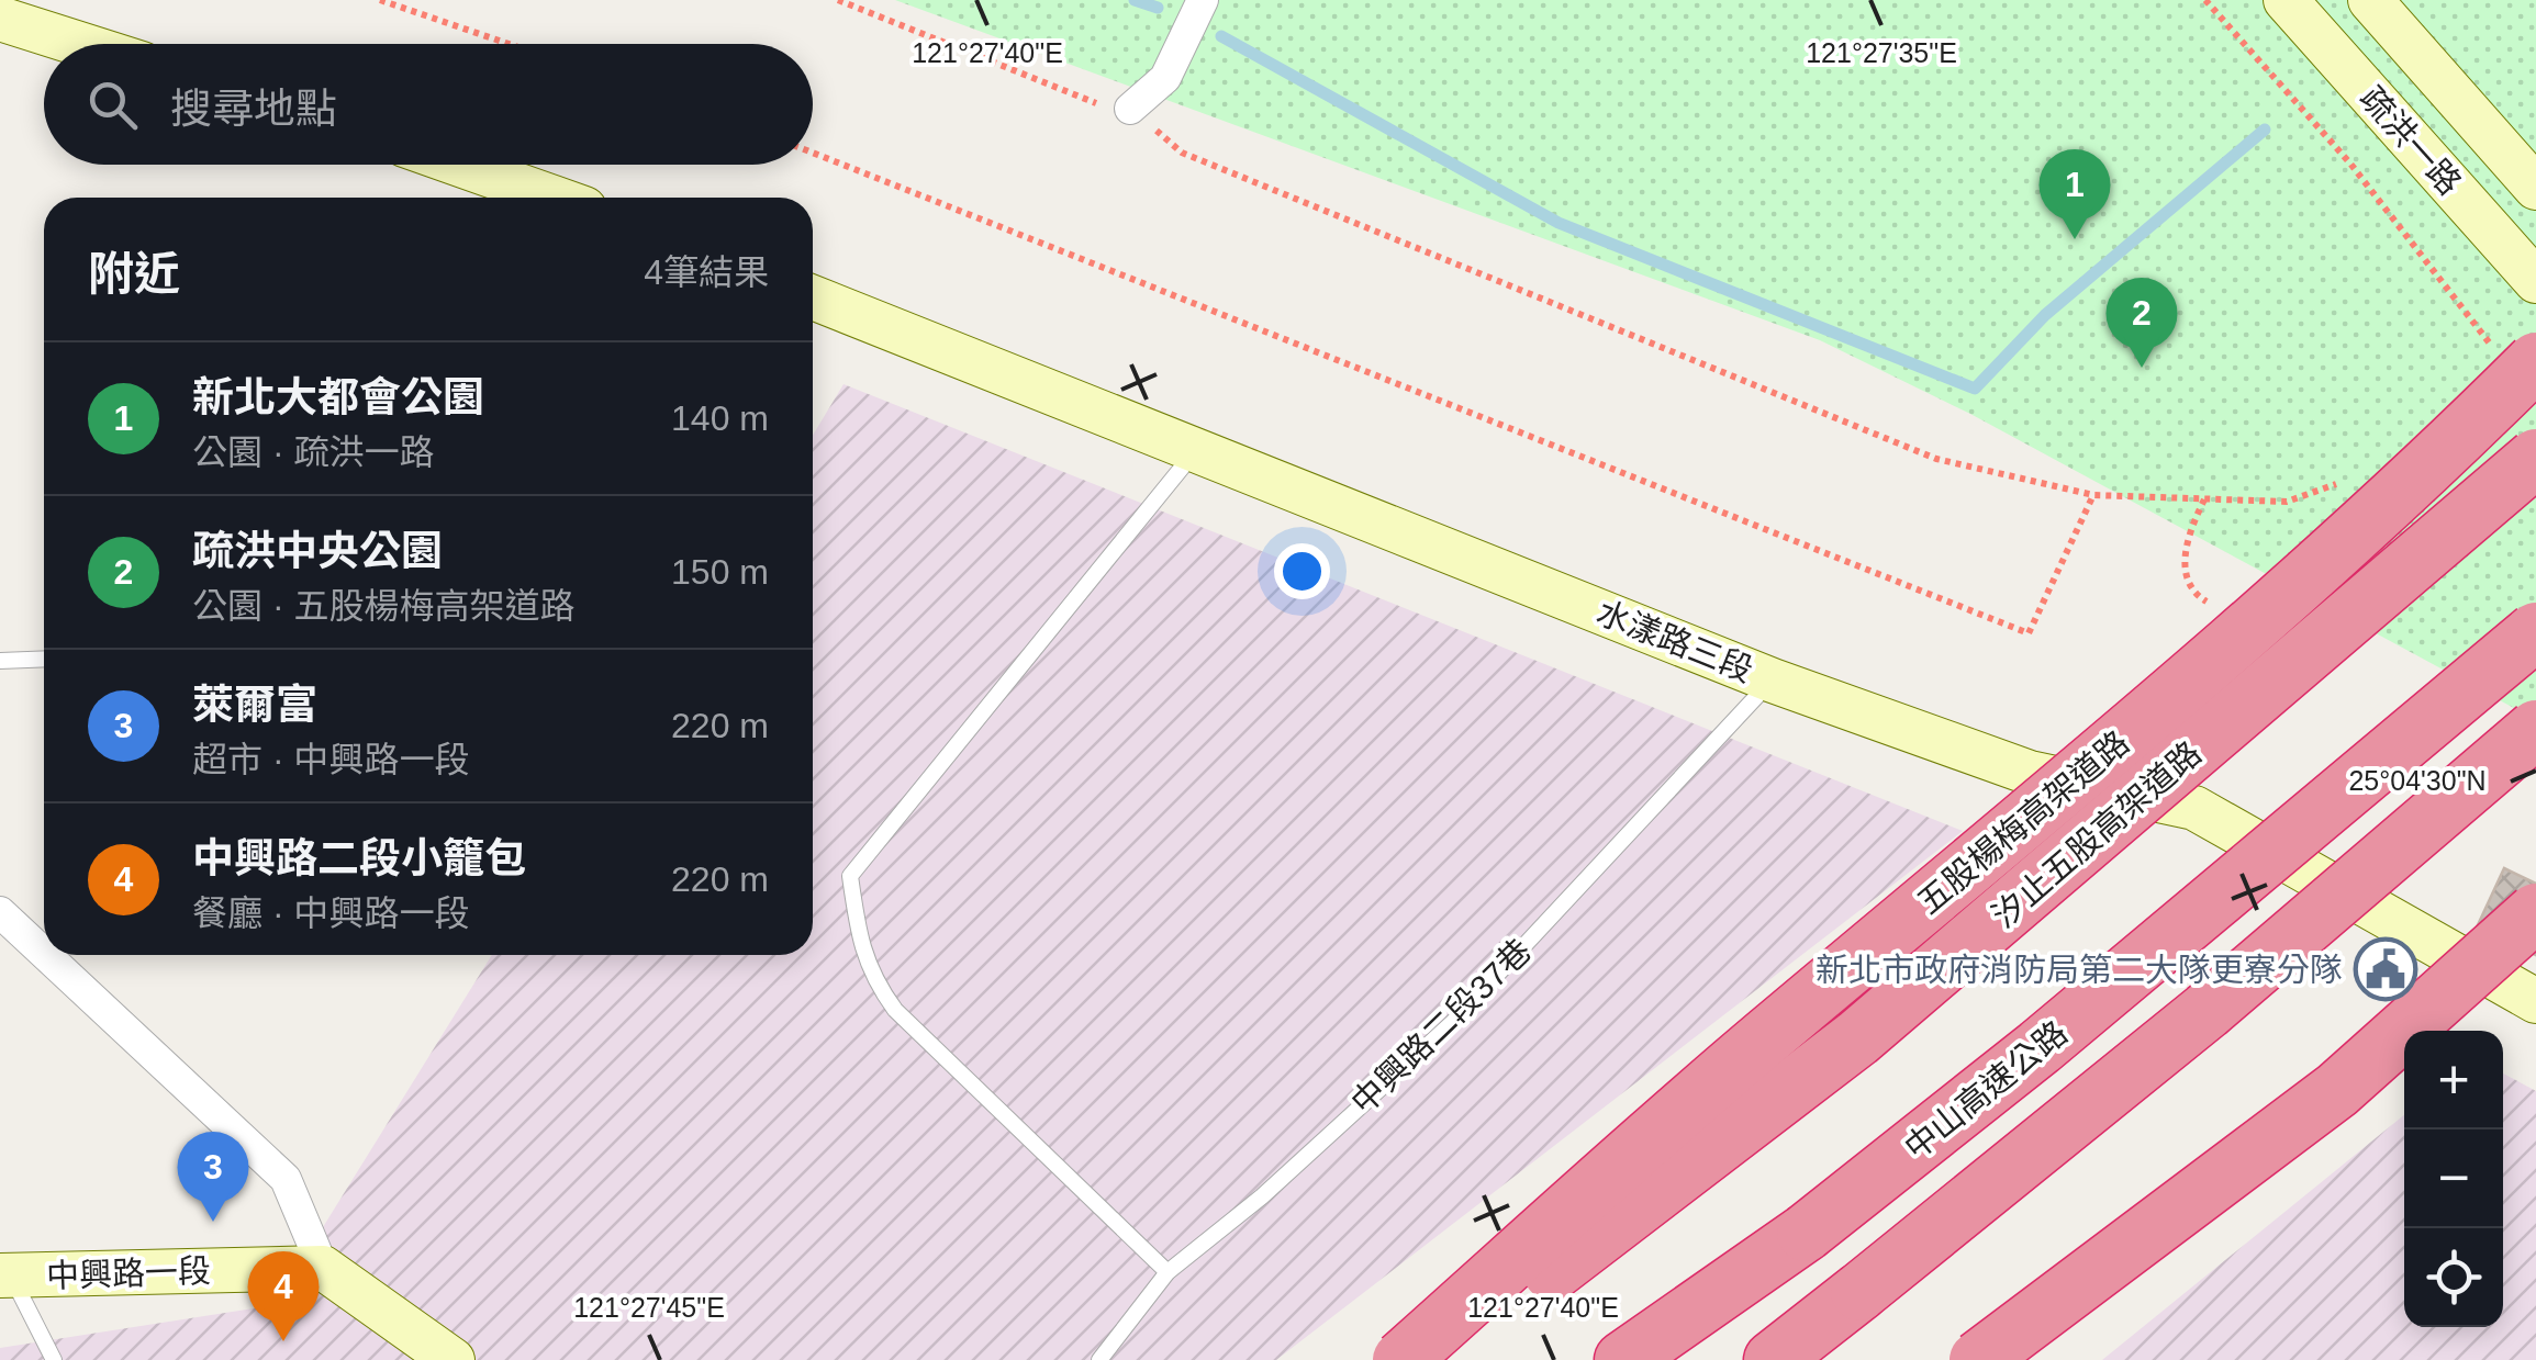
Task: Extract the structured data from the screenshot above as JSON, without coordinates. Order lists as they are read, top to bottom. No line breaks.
{"streets":{"highway":["五股楊梅高架道路","汐止五股高架道路","中山高速公路"],"street":["疏洪一路","水漾路三段","中興路一段"],"lane":["中興路二段37巷"]},"crossings":[["水漾路三段","中興路二段37巷"]],"places":{"public building":["新北市政府消防局第二大隊更寮分隊"]},"page":{"search":"搜尋地點","pins":["1","2","3","4"],"heading":["附近","4筆結果"],"list":[{"mark":"1","name":"新北大都會公園","note":"公園 · 疏洪一路","value":"140 m"},{"mark":"2","name":"疏洪中央公園","note":"公園 · 五股楊梅高架道路","value":"150 m"},{"mark":"3","name":"萊爾富","note":"超市 · 中興路一段","value":"220 m"},{"mark":"4","name":"中興路二段小籠包","note":"餐廳 · 中興路一段","value":"220 m"}],"map_buttons":["+","−"]},"coordinates":["121°27'40\"E","121°27'35\"E","25°04'30\"N","121°27'45\"E"]}
